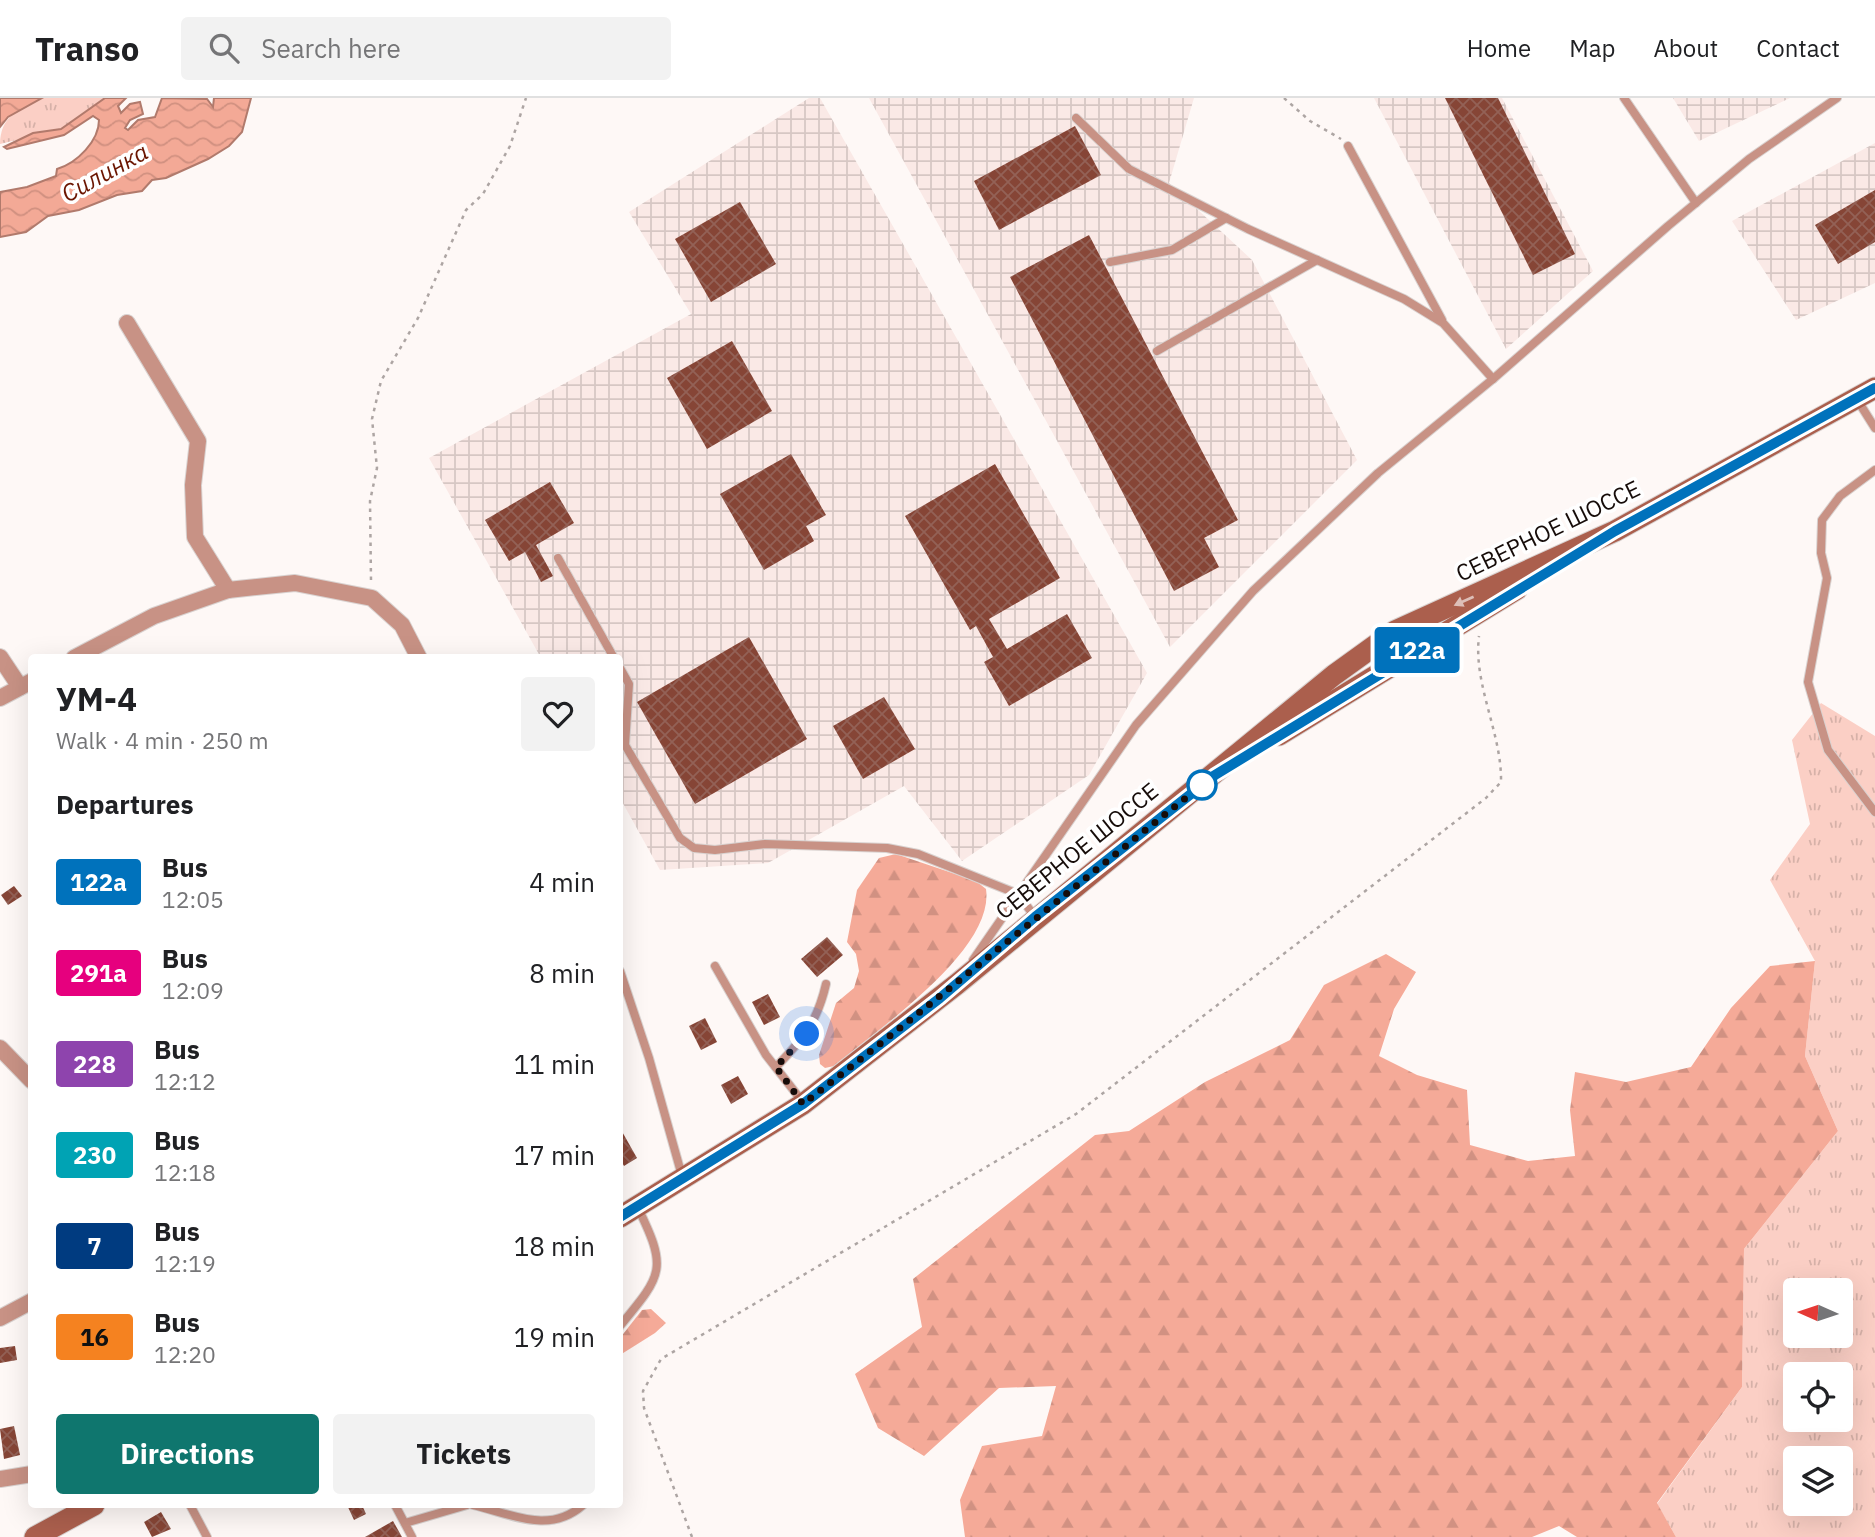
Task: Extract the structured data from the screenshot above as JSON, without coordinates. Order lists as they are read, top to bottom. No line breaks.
{"streets":{"main road":["СЕВЕРНОЕ ШОССЕ"]},"water":["Силинка"],"lines":["bus line 122а"],"north":"left","page":{"header":"Transo","search":"Search here","nav":["Home","Map","About","Contact"],"on_map":"122а","heading":[["УМ-4","Walk · 4 min · 250 m"],"Departures"],"list":[{"mark":"122а","name":"Bus","note":"12:05","value":"4 min"},{"mark":"291а","name":"Bus","note":"12:09","value":"8 min"},{"mark":"228","name":"Bus","note":"12:12","value":"11 min"},{"mark":"230","name":"Bus","note":"12:18","value":"17 min"},{"mark":"7","name":"Bus","note":"12:19","value":"18 min"},{"mark":"16","name":"Bus","note":"12:20","value":"19 min"}],"buttons":["Directions","Tickets"]}}
